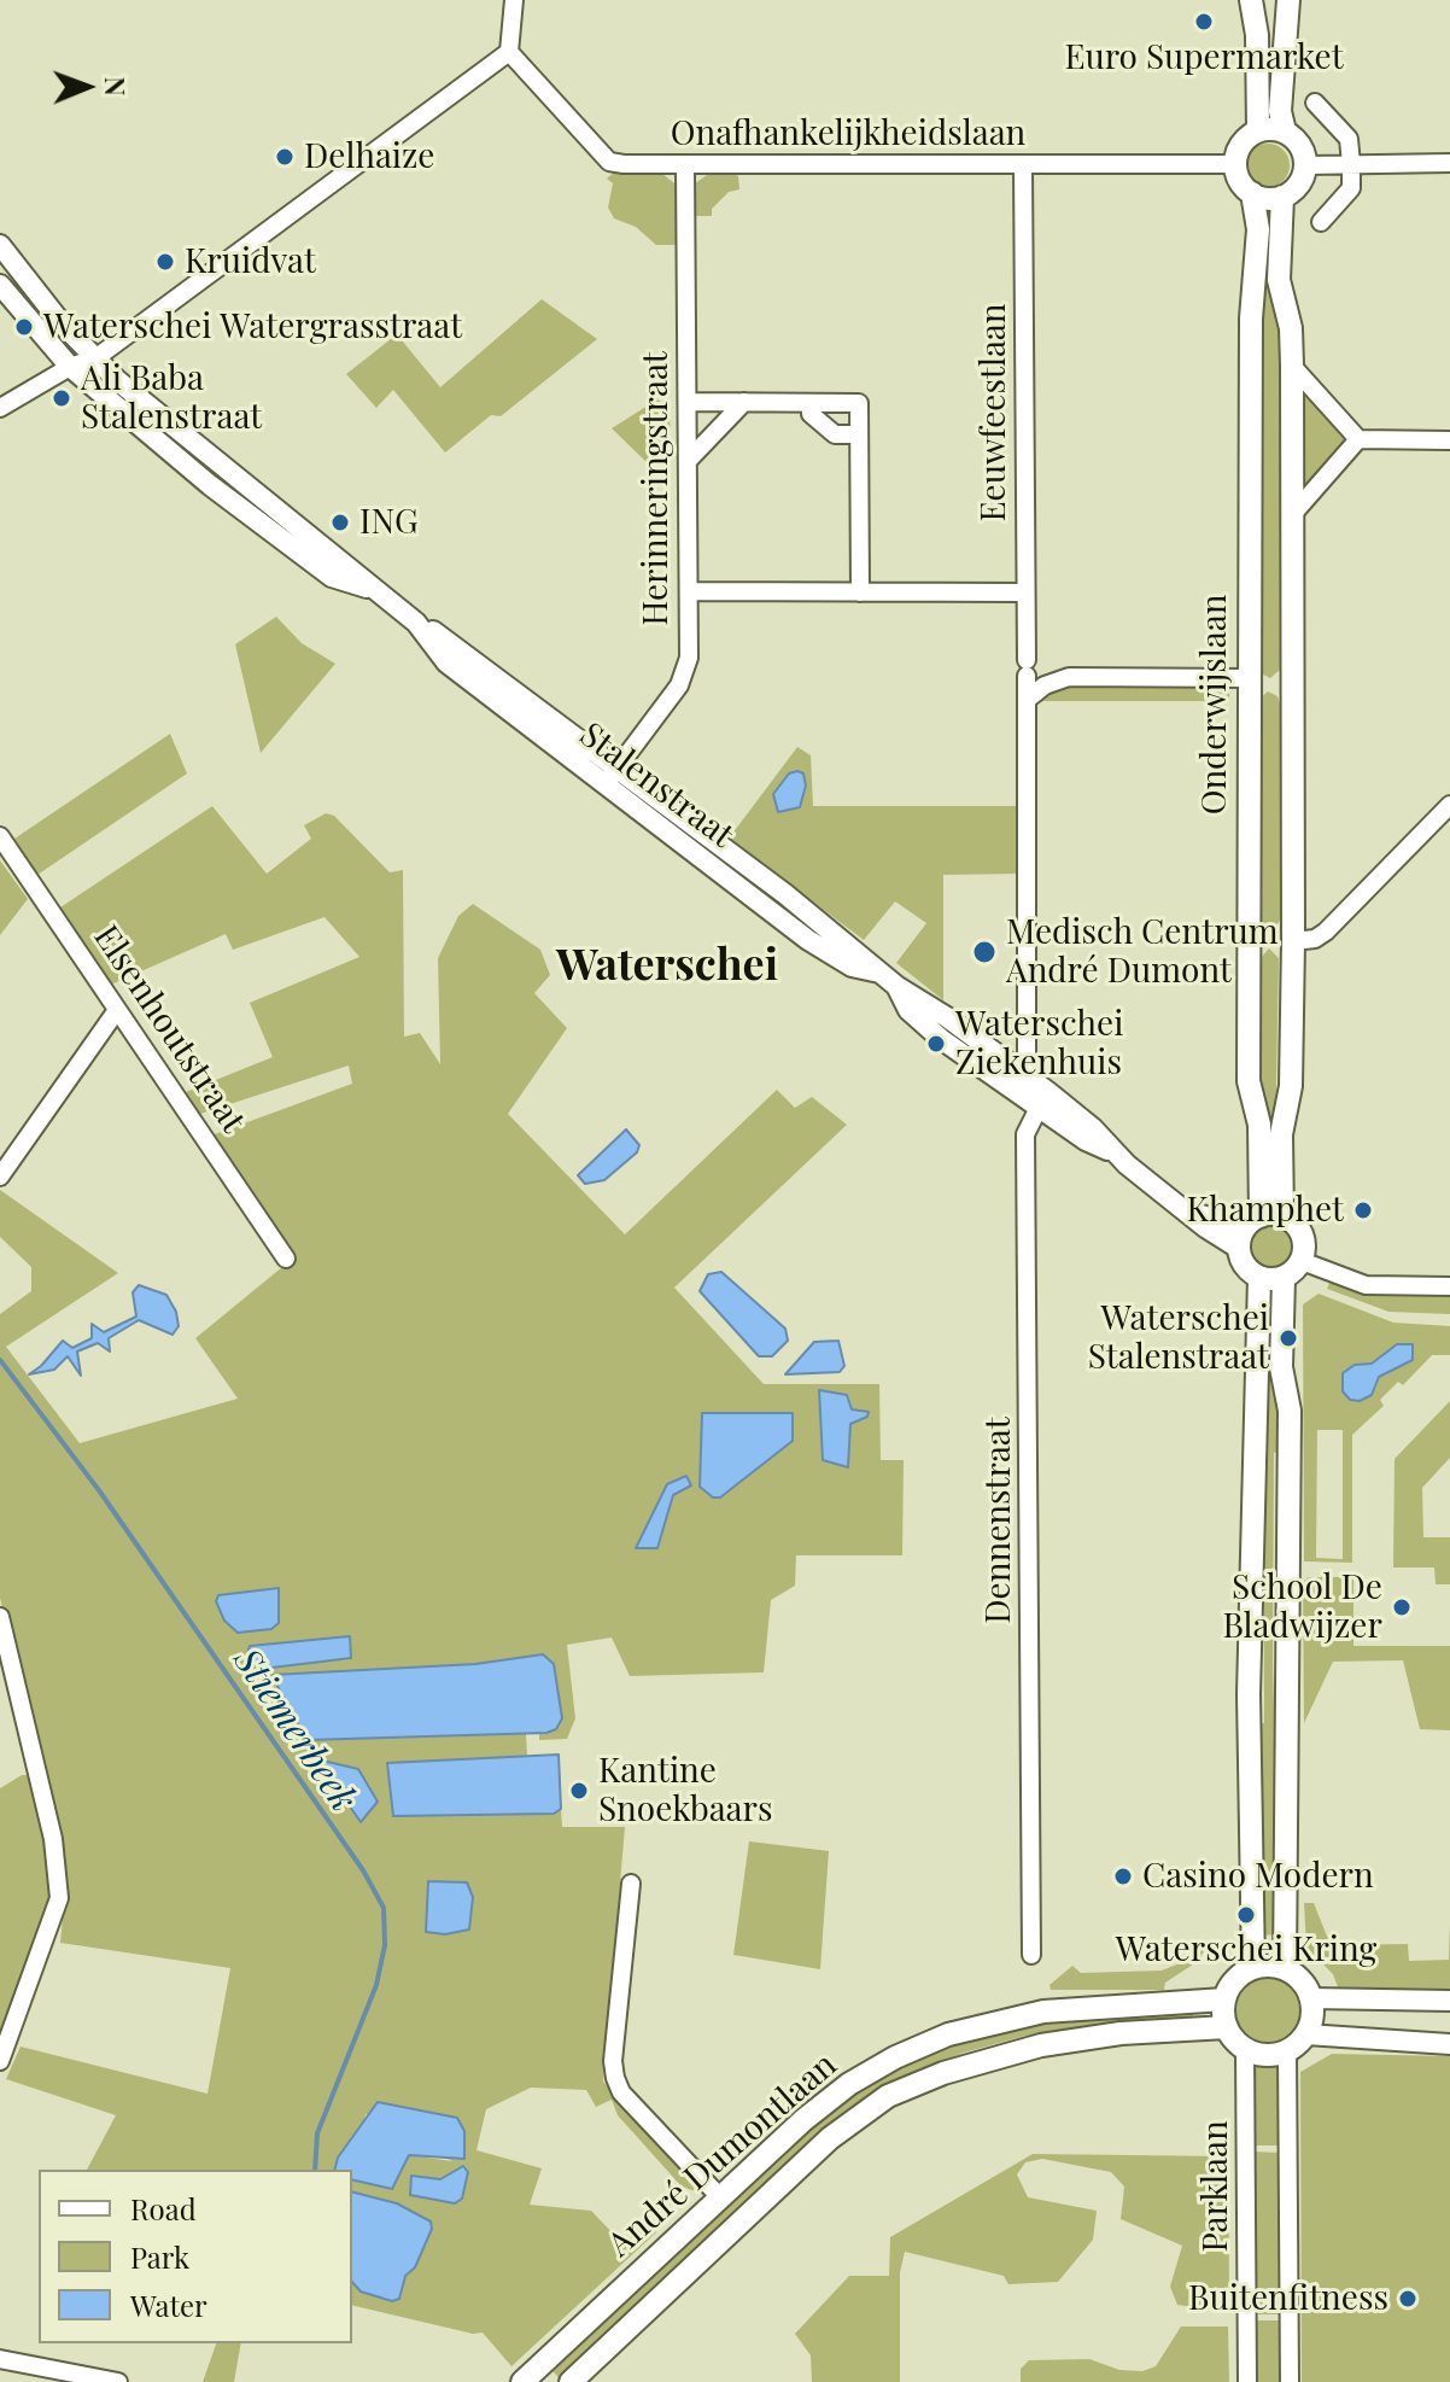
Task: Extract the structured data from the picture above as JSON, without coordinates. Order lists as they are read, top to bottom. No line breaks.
{"streets":{"main road":["Onderwijslaan","André Dumontlaan"],"street":["Onafhankelijkheidslaan","Eeuwfeestlaan","Herinneringstraat","Stalenstraat","Elsenhoutstraat","Dennenstraat","Parklaan"]},"crossings":[["Onafhankelijkheidslaan","Eeuwfeestlaan"],["Onafhankelijkheidslaan","Herinneringstraat"],["Onafhankelijkheidslaan","Onderwijslaan"],["Eeuwfeestlaan","Stalenstraat"],["Herinneringstraat","Stalenstraat"],["Onderwijslaan","Stalenstraat"],["Stalenstraat","Dennenstraat"],["André Dumontlaan","Parklaan"]],"districts":["Waterschei"],"water":["Stiemerbeek"],"places":["Euro Supermarket","Delhaize","Kruidvat","Waterschei Watergrasstraat","Ali Baba Stalenstraat","ING","Medisch Centrum André Dumont","Waterschei Ziekenhuis","Khamphet","Waterschei Stalenstraat","School De Bladwijzer","Kantine Snoekbaars","Casino Modern","Waterschei Kring","Buitenfitness"],"legend":["Road","Park","Water"],"north":"right"}
